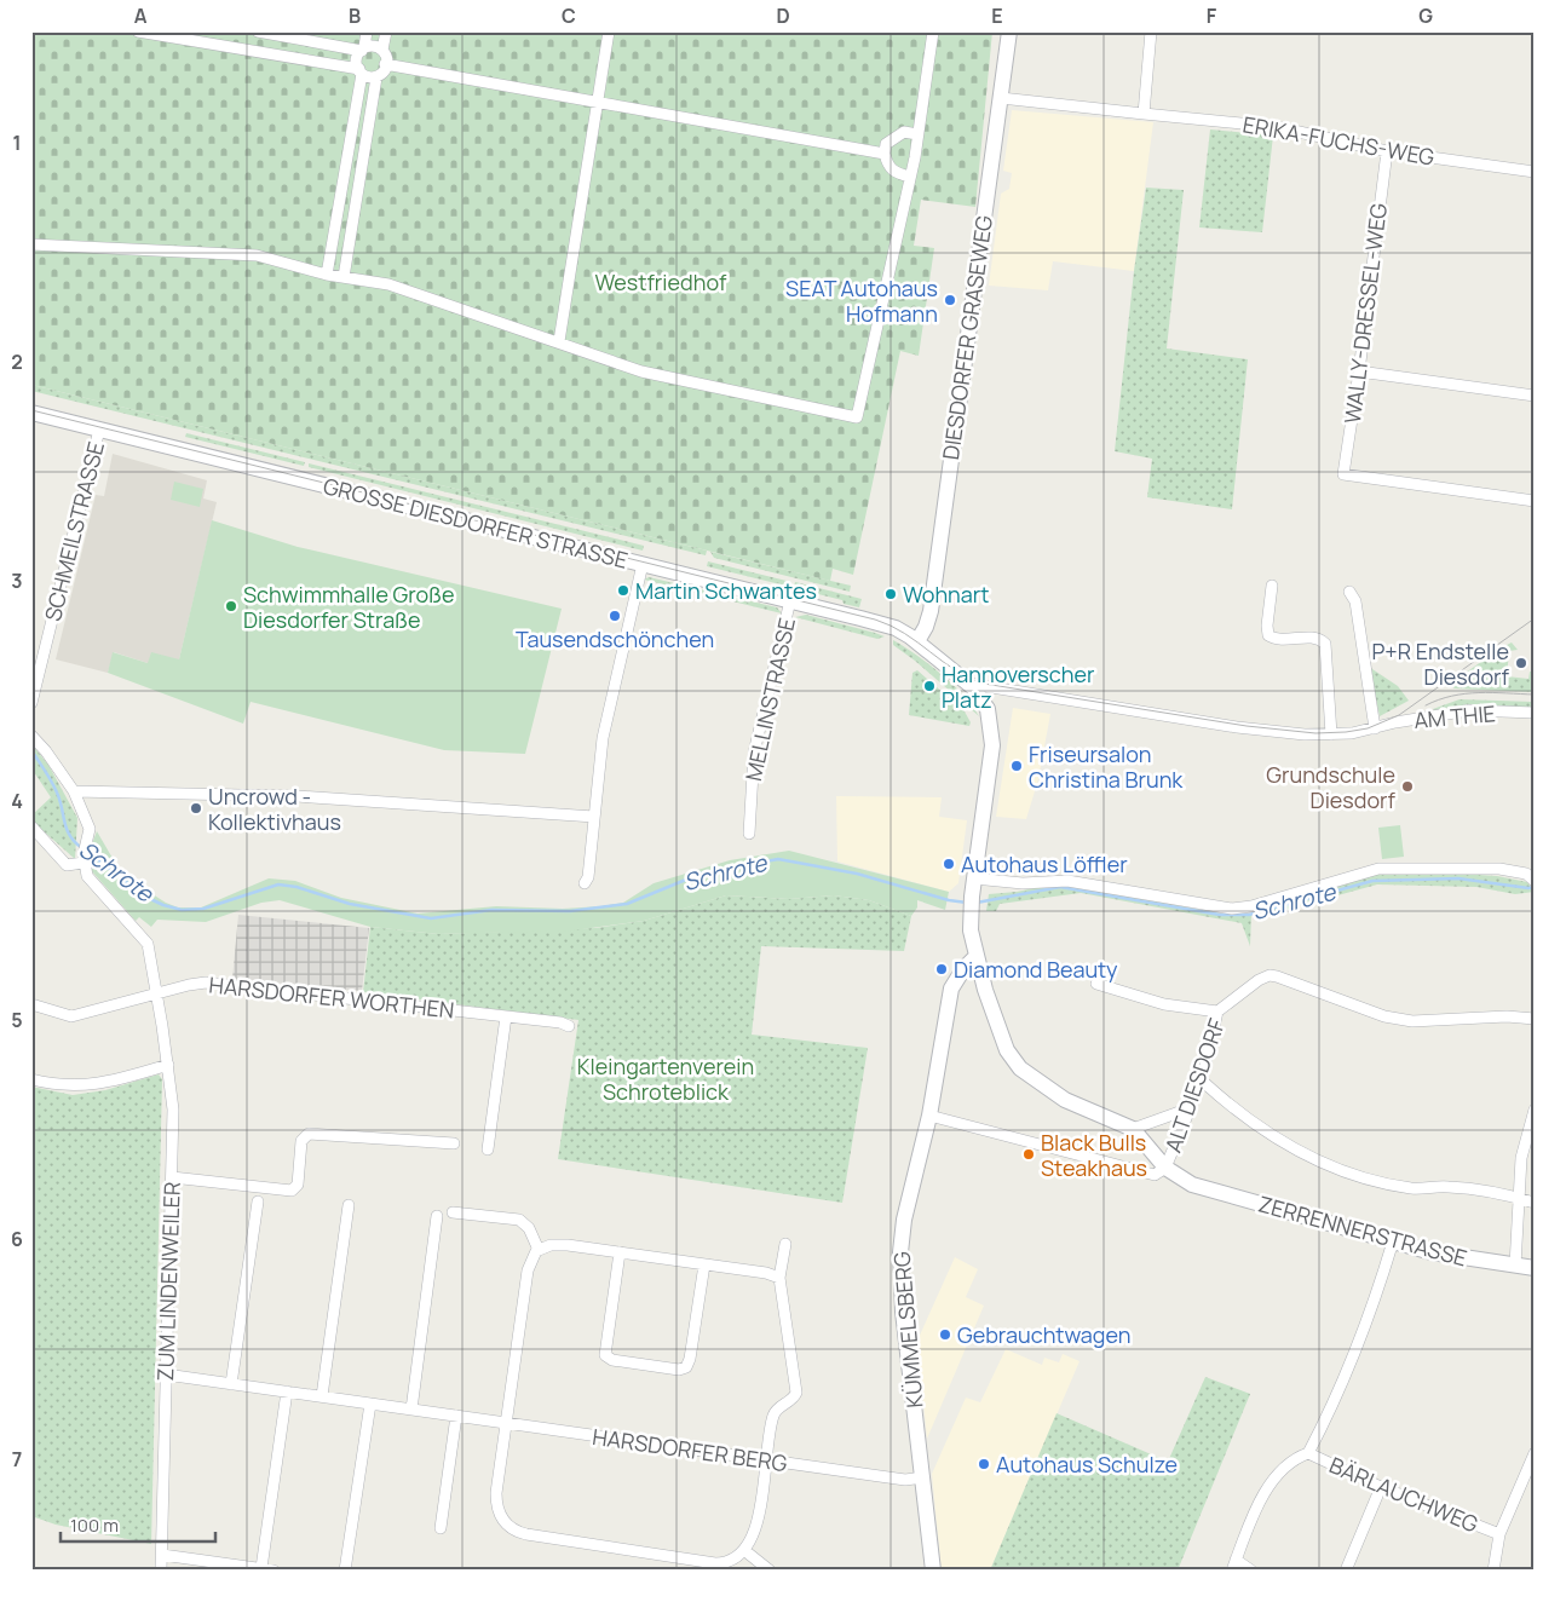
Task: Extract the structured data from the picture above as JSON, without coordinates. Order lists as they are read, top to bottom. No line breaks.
{"streets":{"main road":["DIESDORFER GRASEWEG","GROSSE DIESDORFER STRASSE","ZERRENNERSTRASSE","KÜMMELSBERG"],"street":["ERIKA-FUCHS-WEG","WALLY-DRESSEL-WEG","SCHMEILSTRASSE","MELLINSTRASSE","AM THIE","HARSDORFER WORTHEN","ALT DIESDORF","ZUM LINDENWEILER","HARSDORFER BERG","BÄRLAUCHWEG"]},"crossings":[["ERIKA-FUCHS-WEG","WALLY-DRESSEL-WEG"],["ERIKA-FUCHS-WEG","DIESDORFER GRASEWEG"],["DIESDORFER GRASEWEG","GROSSE DIESDORFER STRASSE"],["GROSSE DIESDORFER STRASSE","SCHMEILSTRASSE"],["GROSSE DIESDORFER STRASSE","MELLINSTRASSE"],["GROSSE DIESDORFER STRASSE","AM THIE"],["GROSSE DIESDORFER STRASSE","ZERRENNERSTRASSE"],["GROSSE DIESDORFER STRASSE","KÜMMELSBERG"],["HARSDORFER WORTHEN","ZUM LINDENWEILER"],["ALT DIESDORF","ZERRENNERSTRASSE"],["ZUM LINDENWEILER","HARSDORFER BERG"],["KÜMMELSBERG","HARSDORFER BERG"]],"water":["Schrote"],"parks":["Westfriedhof","Kleingartenverein Schroteblick"],"places":["SEAT Autohaus Hofmann","Martin Schwantes","Wohnart","Schwimmhalle Große Diesdorfer Straße","Tausendschönchen","P+R Endstelle Diesdorf","Hannoverscher Platz","Friseursalon Christina Brunk","Grundschule Diesdorf","Uncrowd - Kollektivhaus","Autohaus Löffler","Diamond Beauty","Black Bulls Steakhaus","Gebrauchtwagen","Autohaus Schulze"],"scale_bar":"100 m","grid":{"columns":["A","B","C","D","E","F","G"],"rows":["1","2","3","4","5","6","7"]}}
